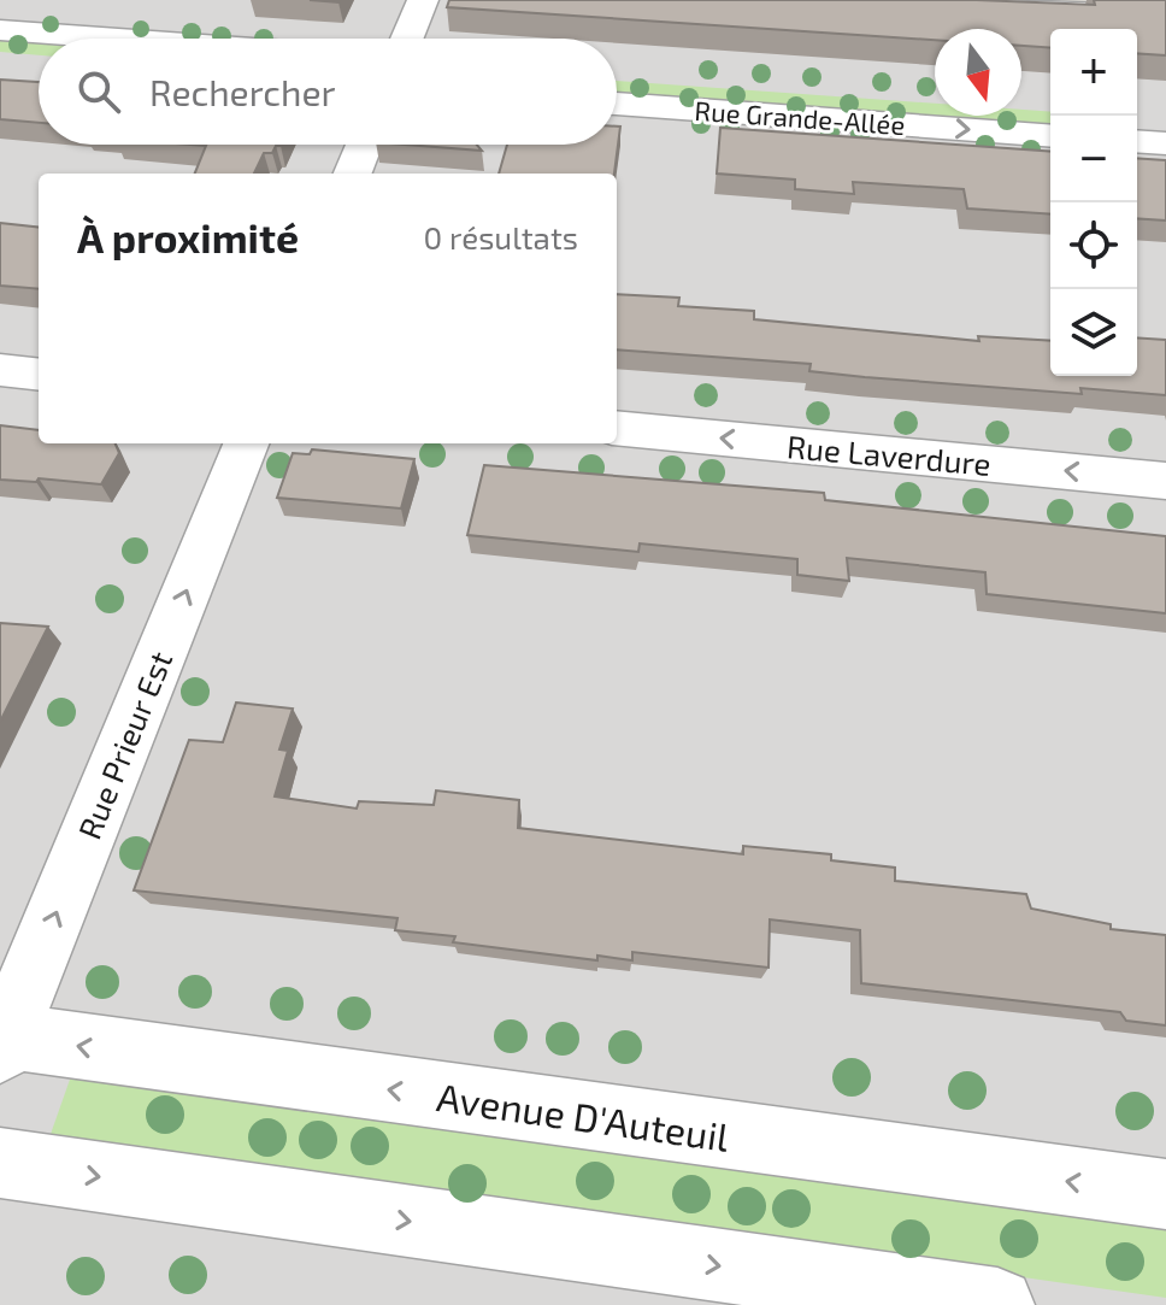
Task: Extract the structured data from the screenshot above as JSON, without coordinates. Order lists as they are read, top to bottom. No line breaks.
{"streets":{"street":["Rue Grande-Allée","Rue Laverdure","Rue Prieur Est","Avenue D'Auteuil"]},"crossings":[["Rue Prieur Est","Avenue D'Auteuil"]],"one_way":["Rue Laverdure","Rue Prieur Est"],"north":"bottom","page":{"map_buttons":["+","−"],"search":"Rechercher","heading":["À proximité","0 résultats"]}}
